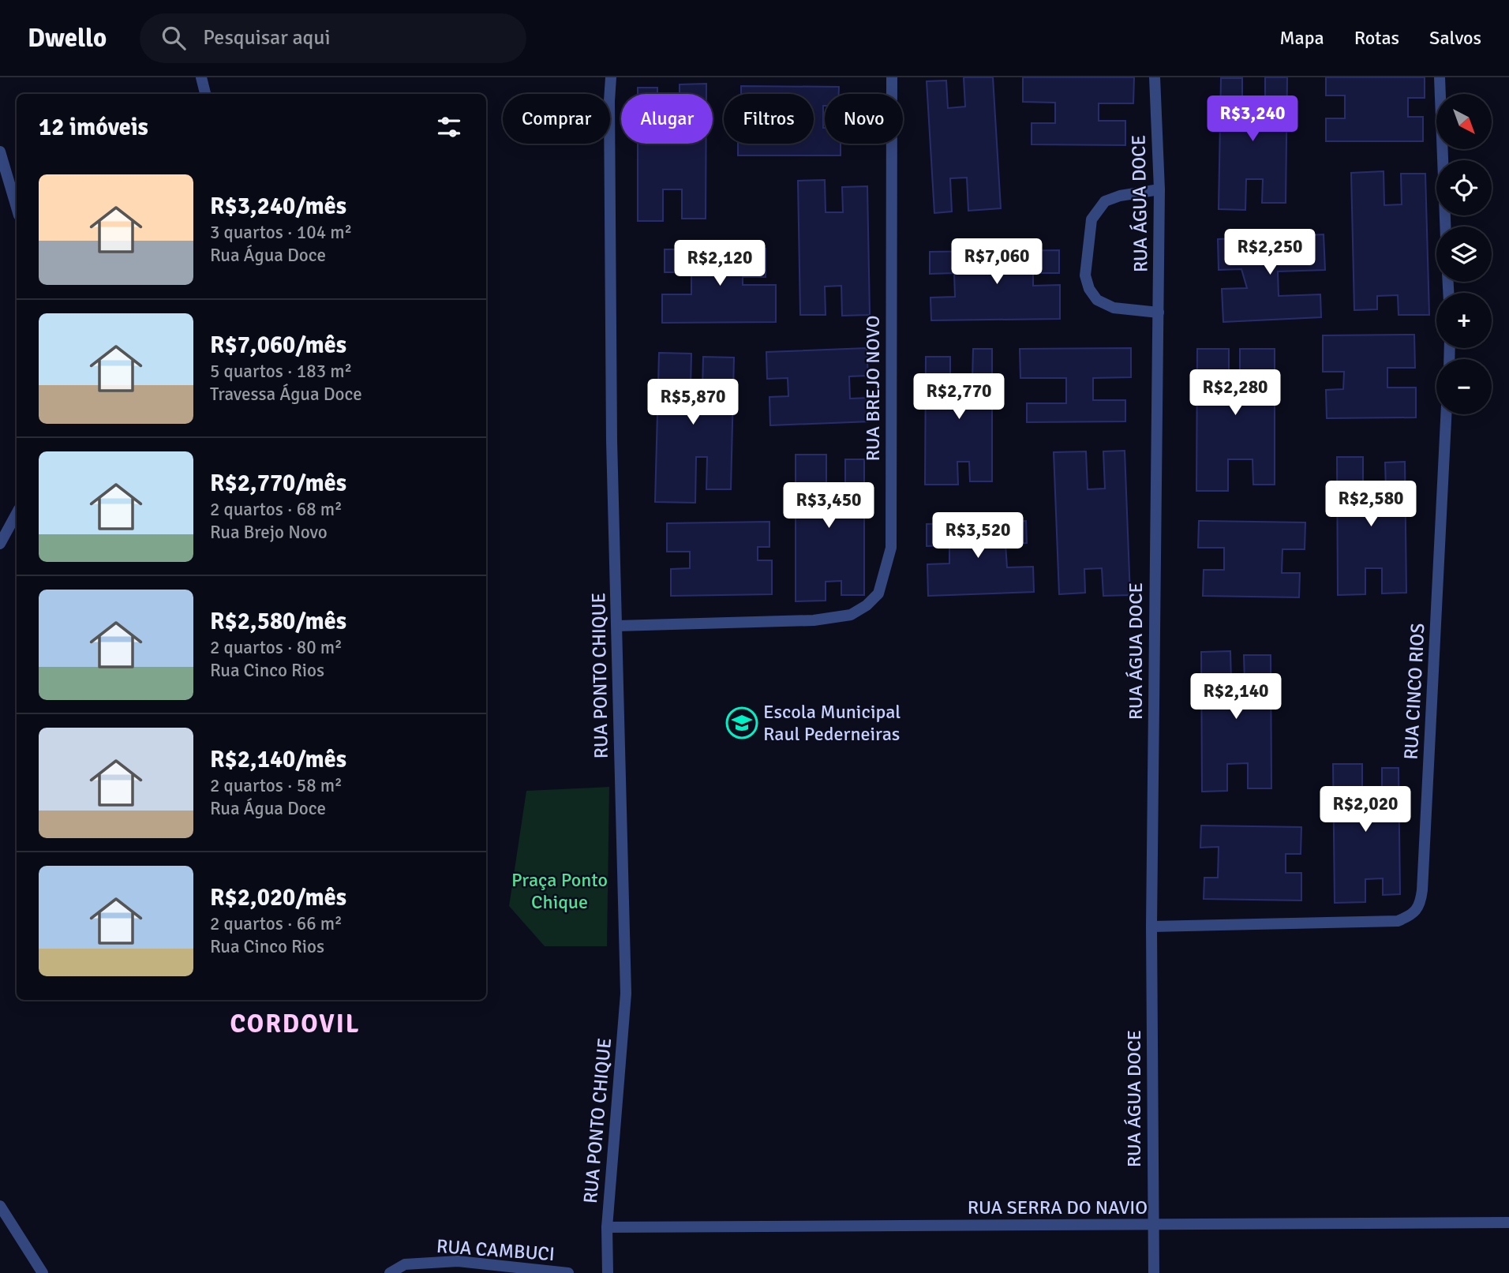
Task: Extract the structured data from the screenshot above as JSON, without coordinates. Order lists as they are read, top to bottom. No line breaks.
{"streets":{"street":["RUA ÁGUA DOCE","RUA BREJO NOVO","RUA PONTO CHIQUE","RUA CINCO RIOS","RUA SERRA DO NAVIO","RUA CAMBUCI"]},"crossings":[["RUA ÁGUA DOCE","RUA CINCO RIOS"],["RUA ÁGUA DOCE","RUA SERRA DO NAVIO"],["RUA BREJO NOVO","RUA PONTO CHIQUE"],["RUA PONTO CHIQUE","RUA SERRA DO NAVIO"]],"districts":["CORDOVIL"],"parks":["Praça Ponto Chique"],"places":{"school or university":["Escola Municipal Raul Pederneiras"]},"north":"bottom right","page":{"header":"Dwello","search":"Pesquisar aqui","nav":["Mapa","Rotas","Salvos"],"map_buttons":["+","−"],"chip":["Comprar","Alugar","Filtros","Novo"],"heading":"12 imóveis","price":["R$3,240","R$2,250","R$7,060","R$2,120","R$2,280","R$2,770","R$5,870","R$2,580","R$3,450","R$3,520","R$2,140","R$2,020"],"list":[{"name":"R$3,240/mês","note":"3 quartos · 104 m² · Rua Água Doce"},{"name":"R$7,060/mês","note":"5 quartos · 183 m² · Travessa Água Doce"},{"name":"R$2,770/mês","note":"2 quartos · 68 m² · Rua Brejo Novo"},{"name":"R$2,580/mês","note":"2 quartos · 80 m² · Rua Cinco Rios"},{"name":"R$2,140/mês","note":"2 quartos · 58 m² · Rua Água Doce"},{"name":"R$2,020/mês","note":"2 quartos · 66 m² · Rua Cinco Rios"}]}}
